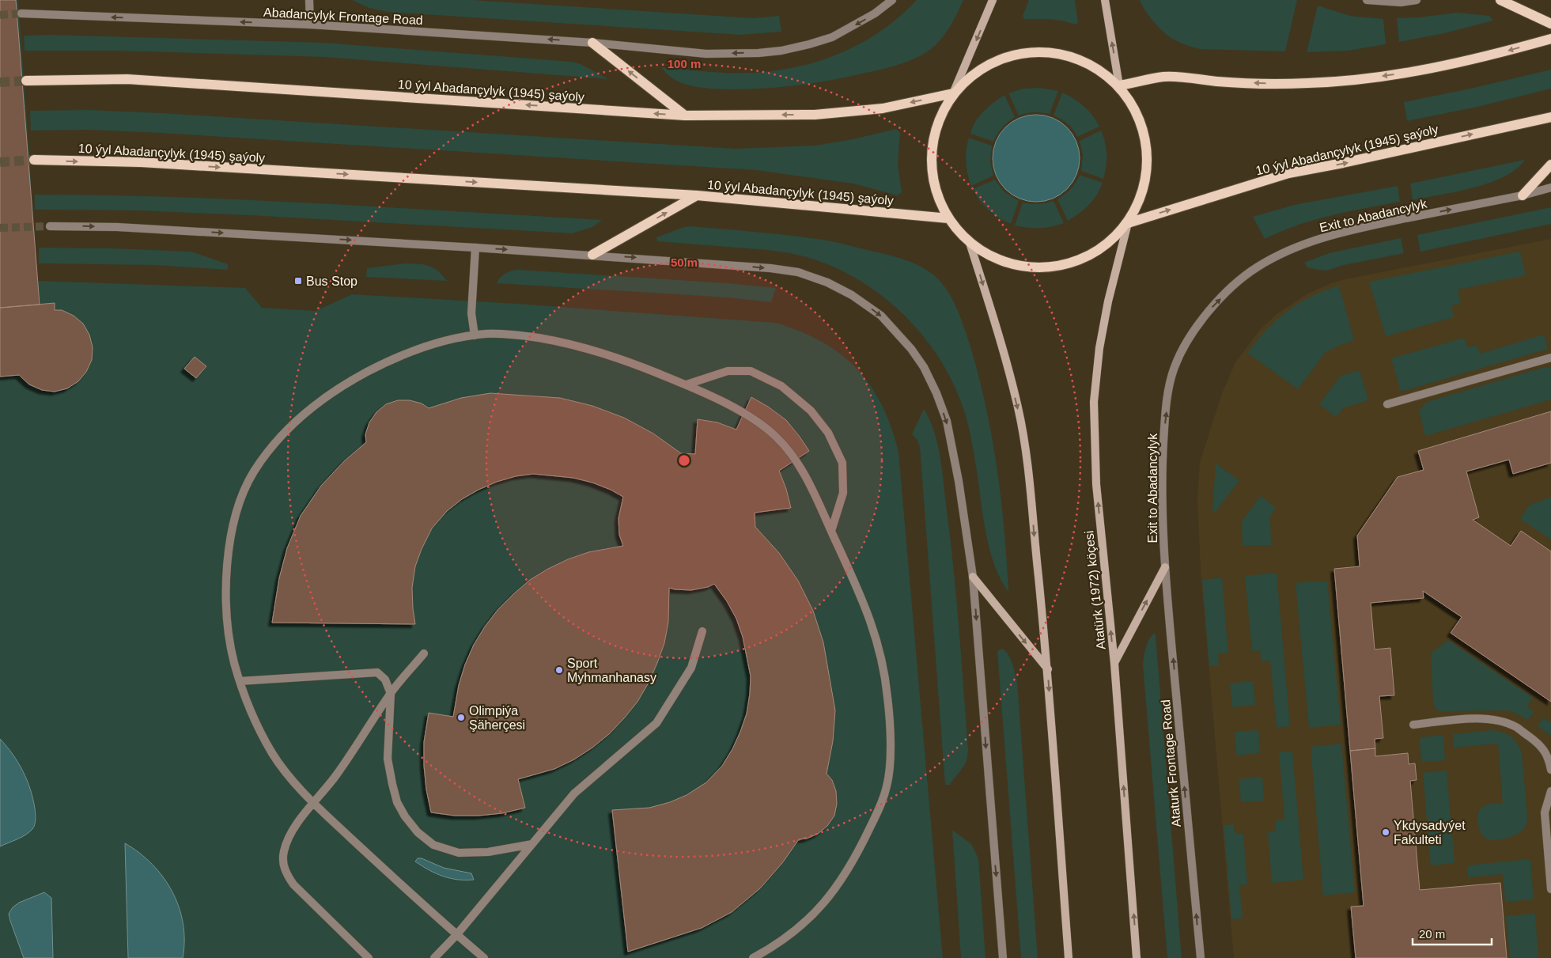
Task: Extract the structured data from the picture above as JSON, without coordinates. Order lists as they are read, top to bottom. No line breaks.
{"streets":{"main road":["10 ýyl Abadançylyk (1945) şaýoly","Atatürk (1972) köçesi"],"street":["Abadancylyk Frontage Road","Exit to Abadancylyk","Ataturk Frontage Road"]},"crossings":[["10 ýyl Abadançylyk (1945) şaýoly","Atatürk (1972) köçesi"],["Exit to Abadancylyk","Ataturk Frontage Road"]],"one_way":["Abadancylyk Frontage Road","Exit to Abadancylyk","Ataturk Frontage Road"],"places":{"transit":["Bus Stop"],"other":["Sport Myhmanhanasy","Olimpiýa Şäherçesi","Ykdysadyýet Fakulteti"]},"scale_bar":"20 m","rings":["100 m","50 m"]}
